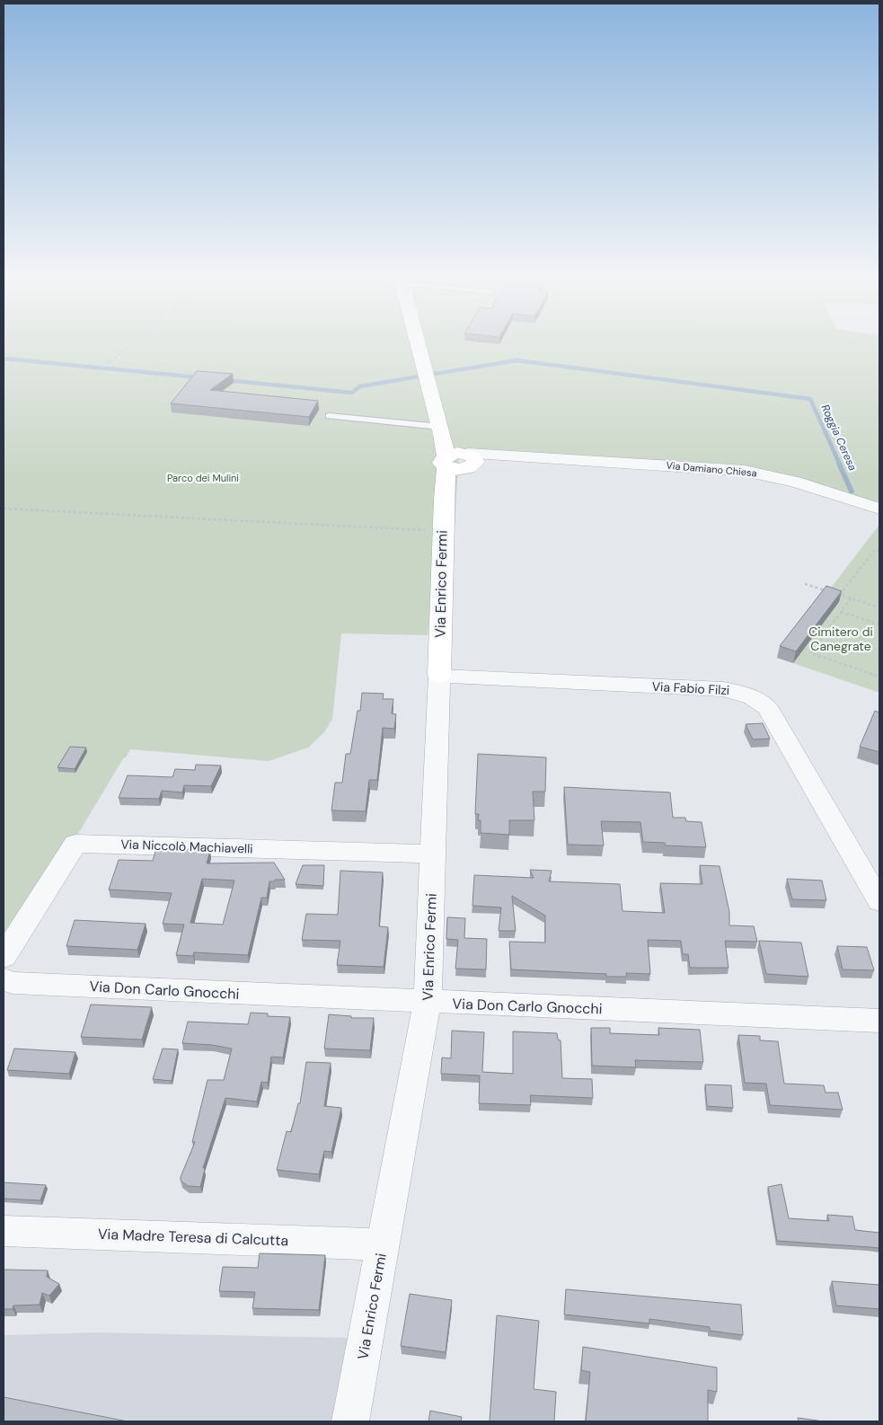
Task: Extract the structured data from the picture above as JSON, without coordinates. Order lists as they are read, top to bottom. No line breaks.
{"streets":{"street":["Via Damiano Chiesa","Via Enrico Fermi","Via Fabio Filzi","Via Niccolò Machiavelli","Via Don Carlo Gnocchi","Via Madre Teresa di Calcutta"]},"crossings":[["Via Damiano Chiesa","Via Enrico Fermi"],["Via Enrico Fermi","Via Fabio Filzi"],["Via Enrico Fermi","Via Niccolò Machiavelli"],["Via Enrico Fermi","Via Don Carlo Gnocchi"],["Via Enrico Fermi","Via Madre Teresa di Calcutta"]],"water":["Roggia Ceresa"],"parks":["Parco dei Mulini","Cimitero di Canegrate"]}
